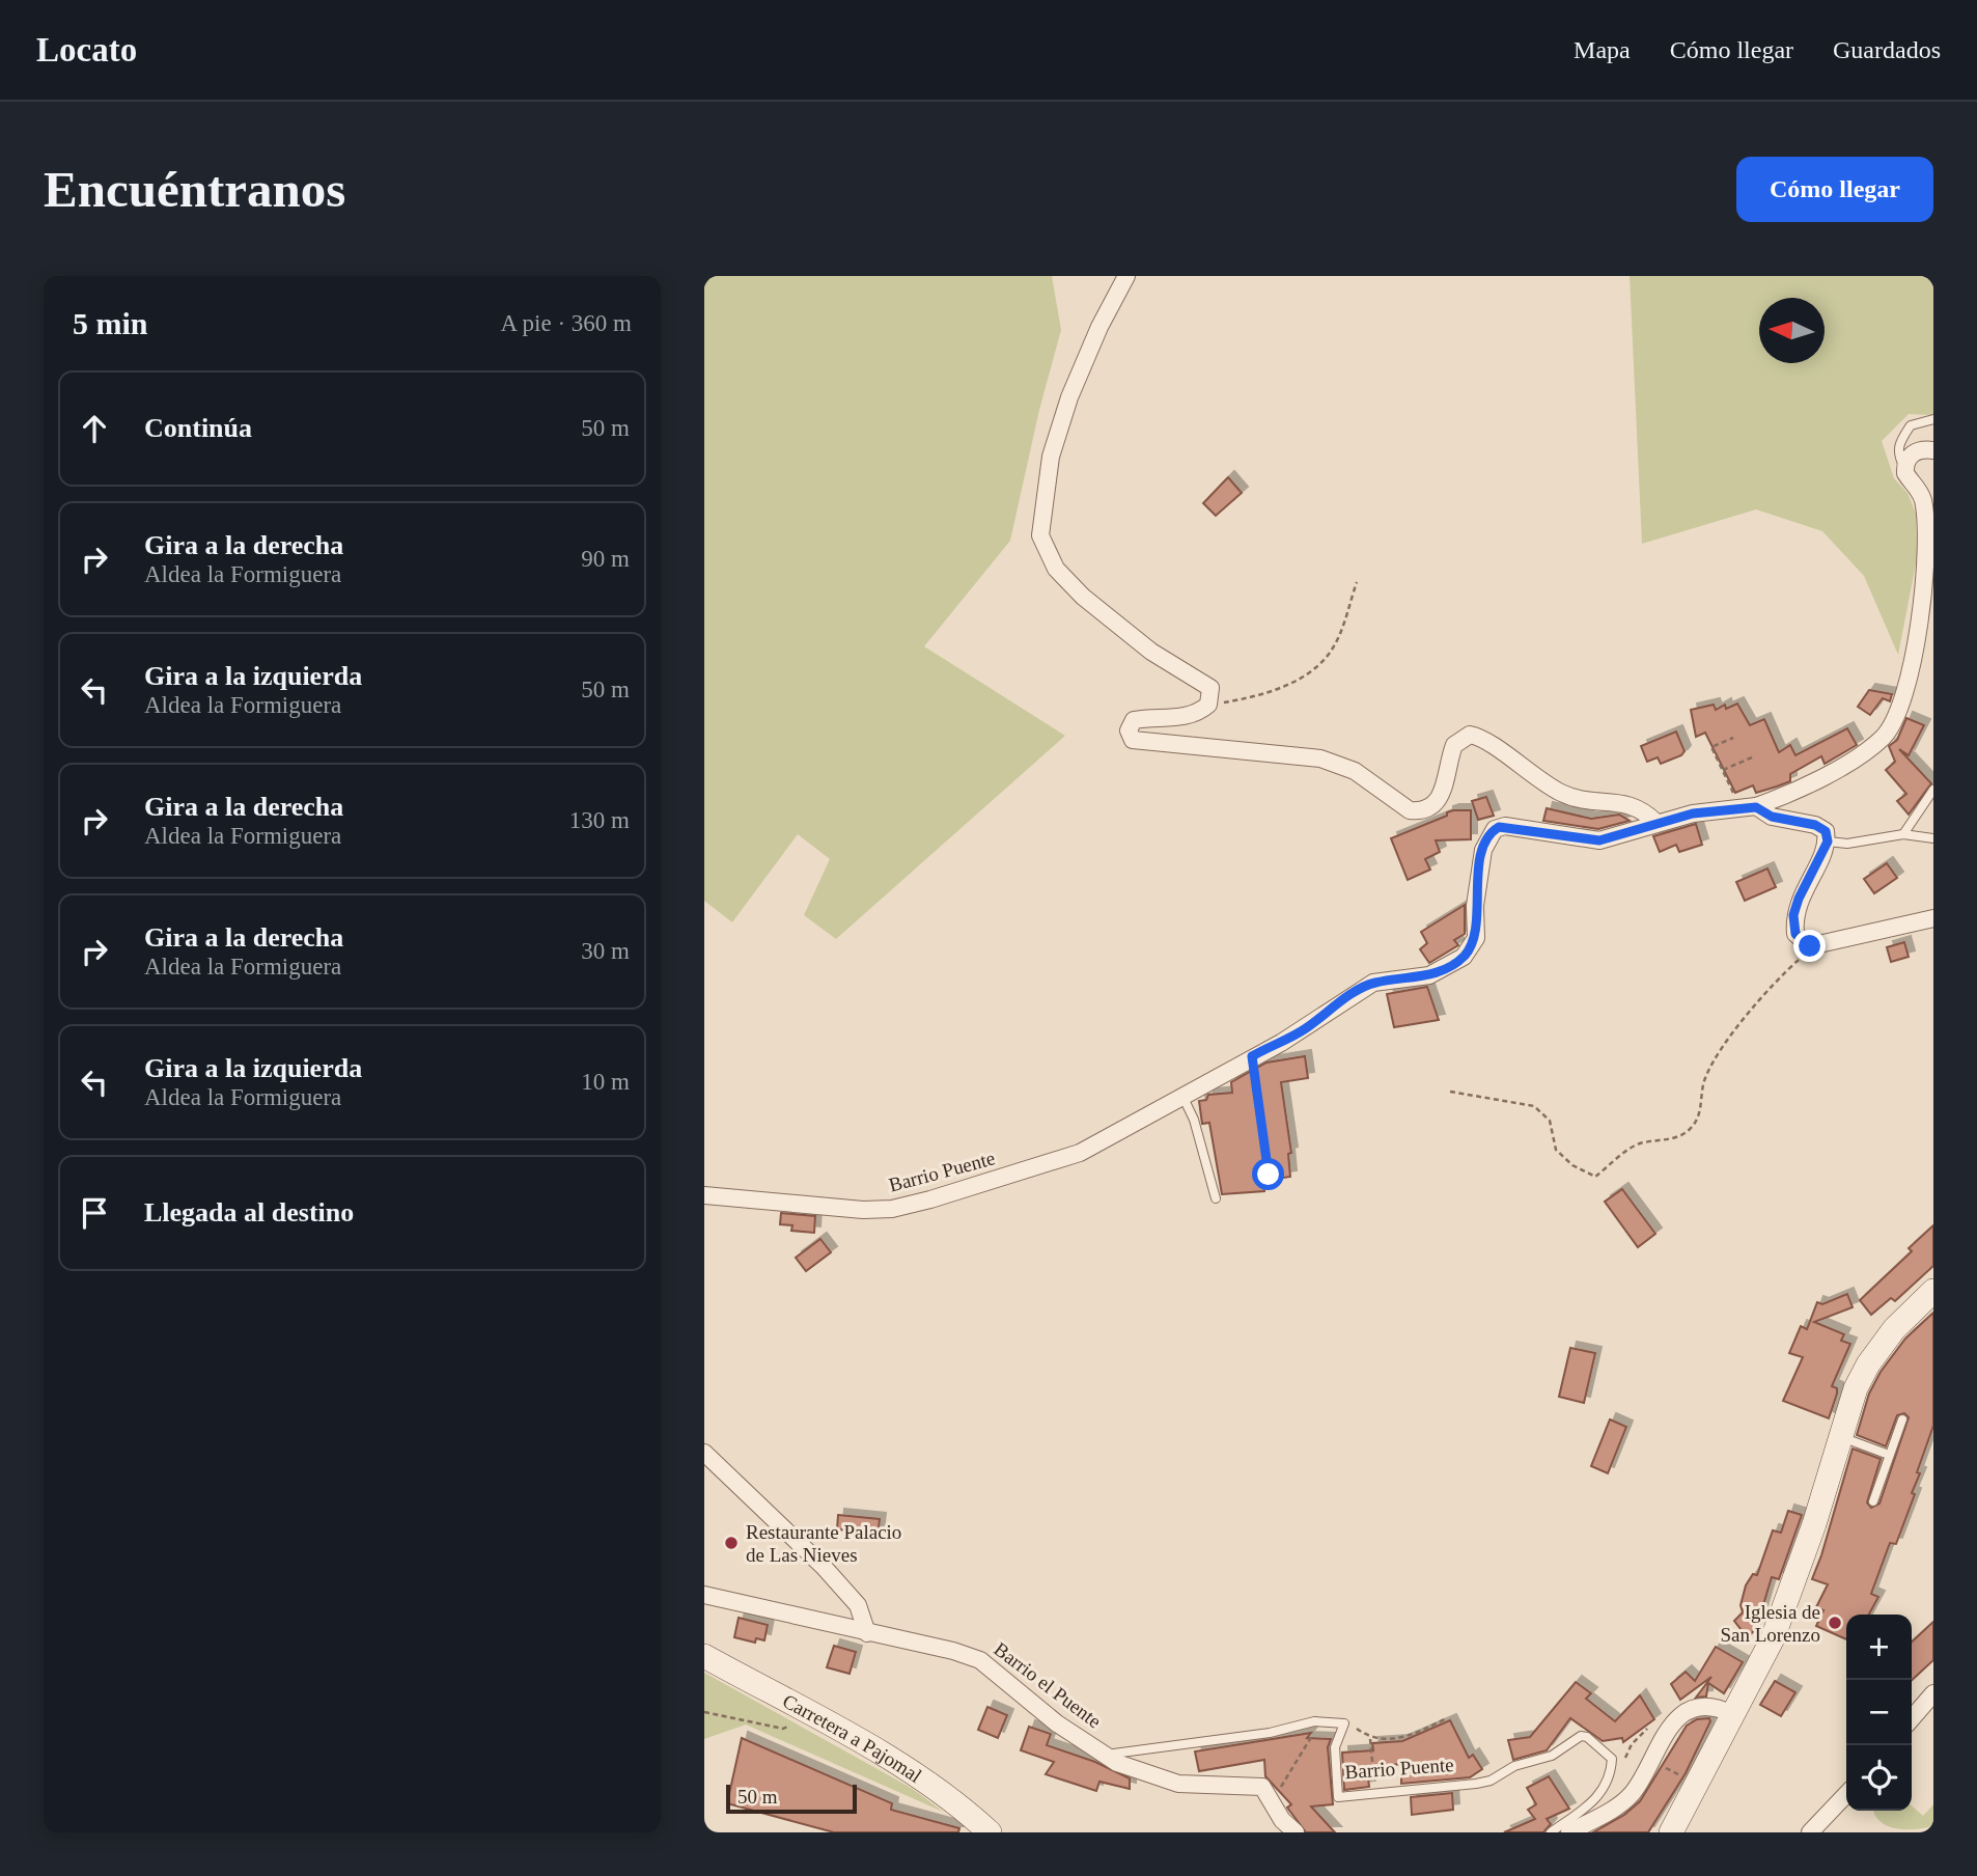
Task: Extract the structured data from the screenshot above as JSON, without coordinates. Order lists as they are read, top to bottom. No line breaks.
{"streets":{"street":["Barrio Puente","Barrio el Puente","Carretera a Pajomal"]},"places":["Restaurante Palacio de Las Nieves","Iglesia de San Lorenzo"],"scale_bar":"50 m","north":"left","page":{"header":"Locato","nav":["Mapa","Cómo llegar","Guardados"],"buttons":"Cómo llegar","title":"Encuéntranos","heading":["5 min","A pie · 360 m"],"list":[["Continúa","50 m"],["Gira a la derecha","Aldea la Formiguera","90 m"],["Gira a la izquierda","Aldea la Formiguera","50 m"],["Gira a la derecha","Aldea la Formiguera","130 m"],["Gira a la derecha","Aldea la Formiguera","30 m"],["Gira a la izquierda","Aldea la Formiguera","10 m"],"Llegada al destino"],"map_buttons":["+","−"],"scale":"50 m"}}
